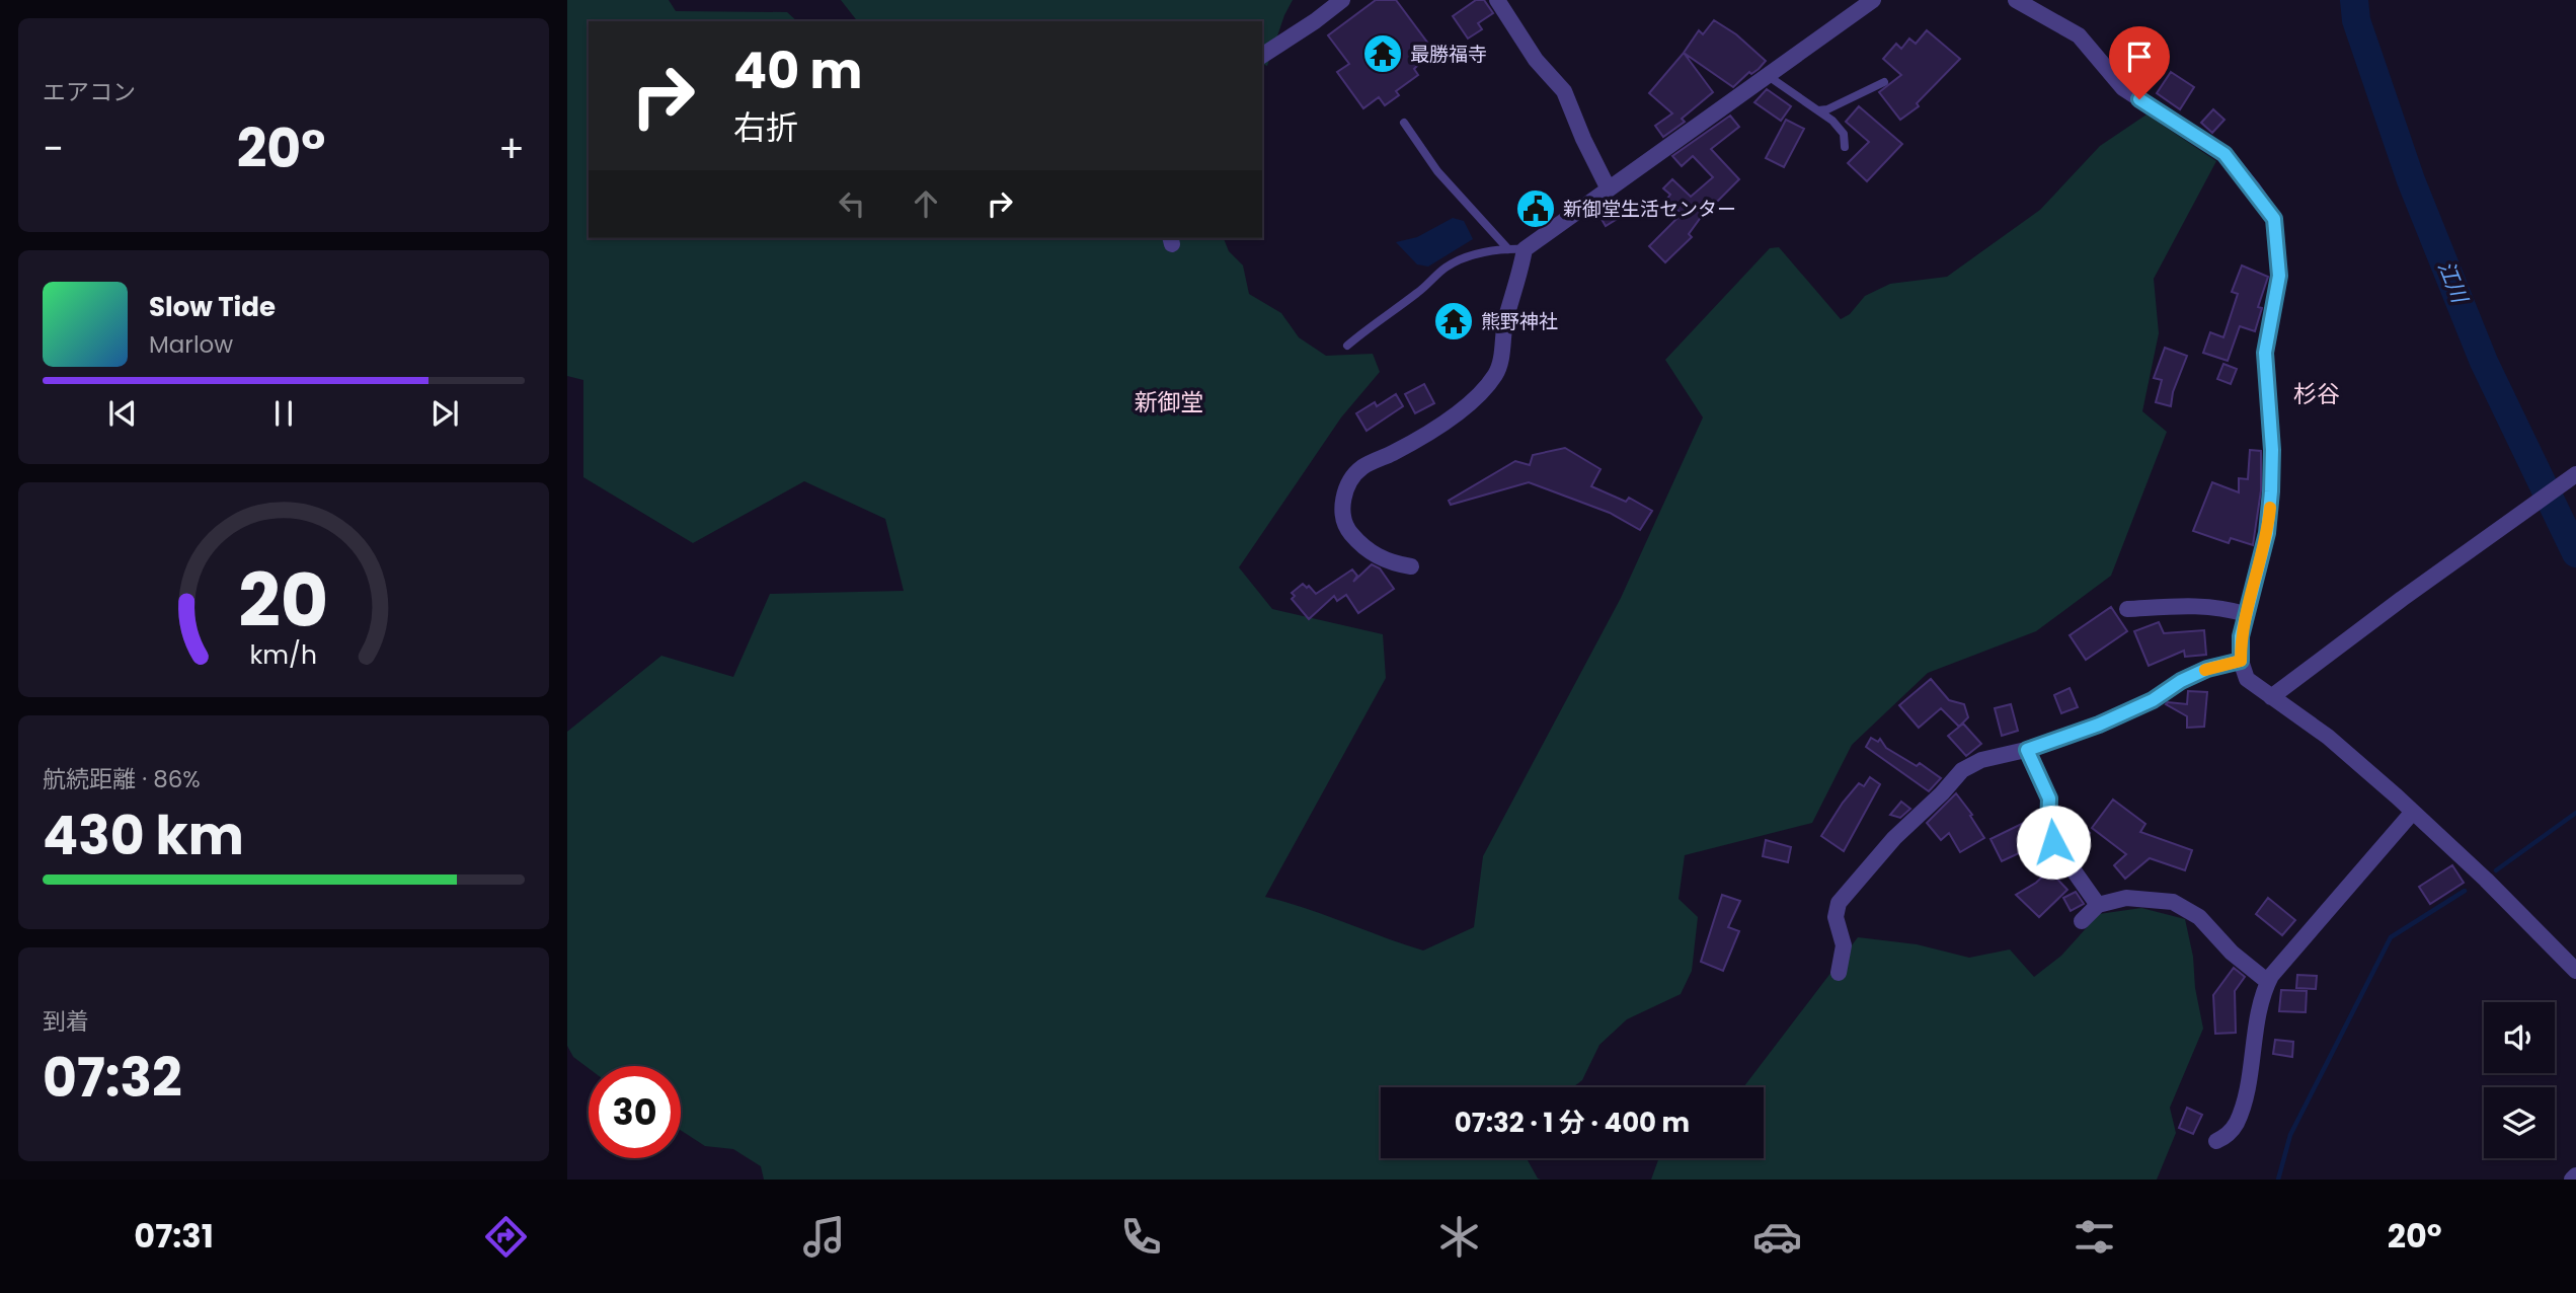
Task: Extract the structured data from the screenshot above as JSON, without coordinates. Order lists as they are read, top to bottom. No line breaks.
{"districts":["杉谷","新御堂"],"water":["江川"],"places":{"temple":["最勝福寺","熊野神社"],"public building":["新御堂生活センター"]},"page":{"tile":["エアコン",["航続距離 · 86%","430 km"],["到着","07:32"]],"turn":["40 m","右折"],"heat":["−","20°","+"],"song":["Slow Tide","Marlow"],"limit":"30","trip":"07:32 · 1 分 · 400 m","tabs":["07:31","20°"],"gauge":["20","km/h"]}}
